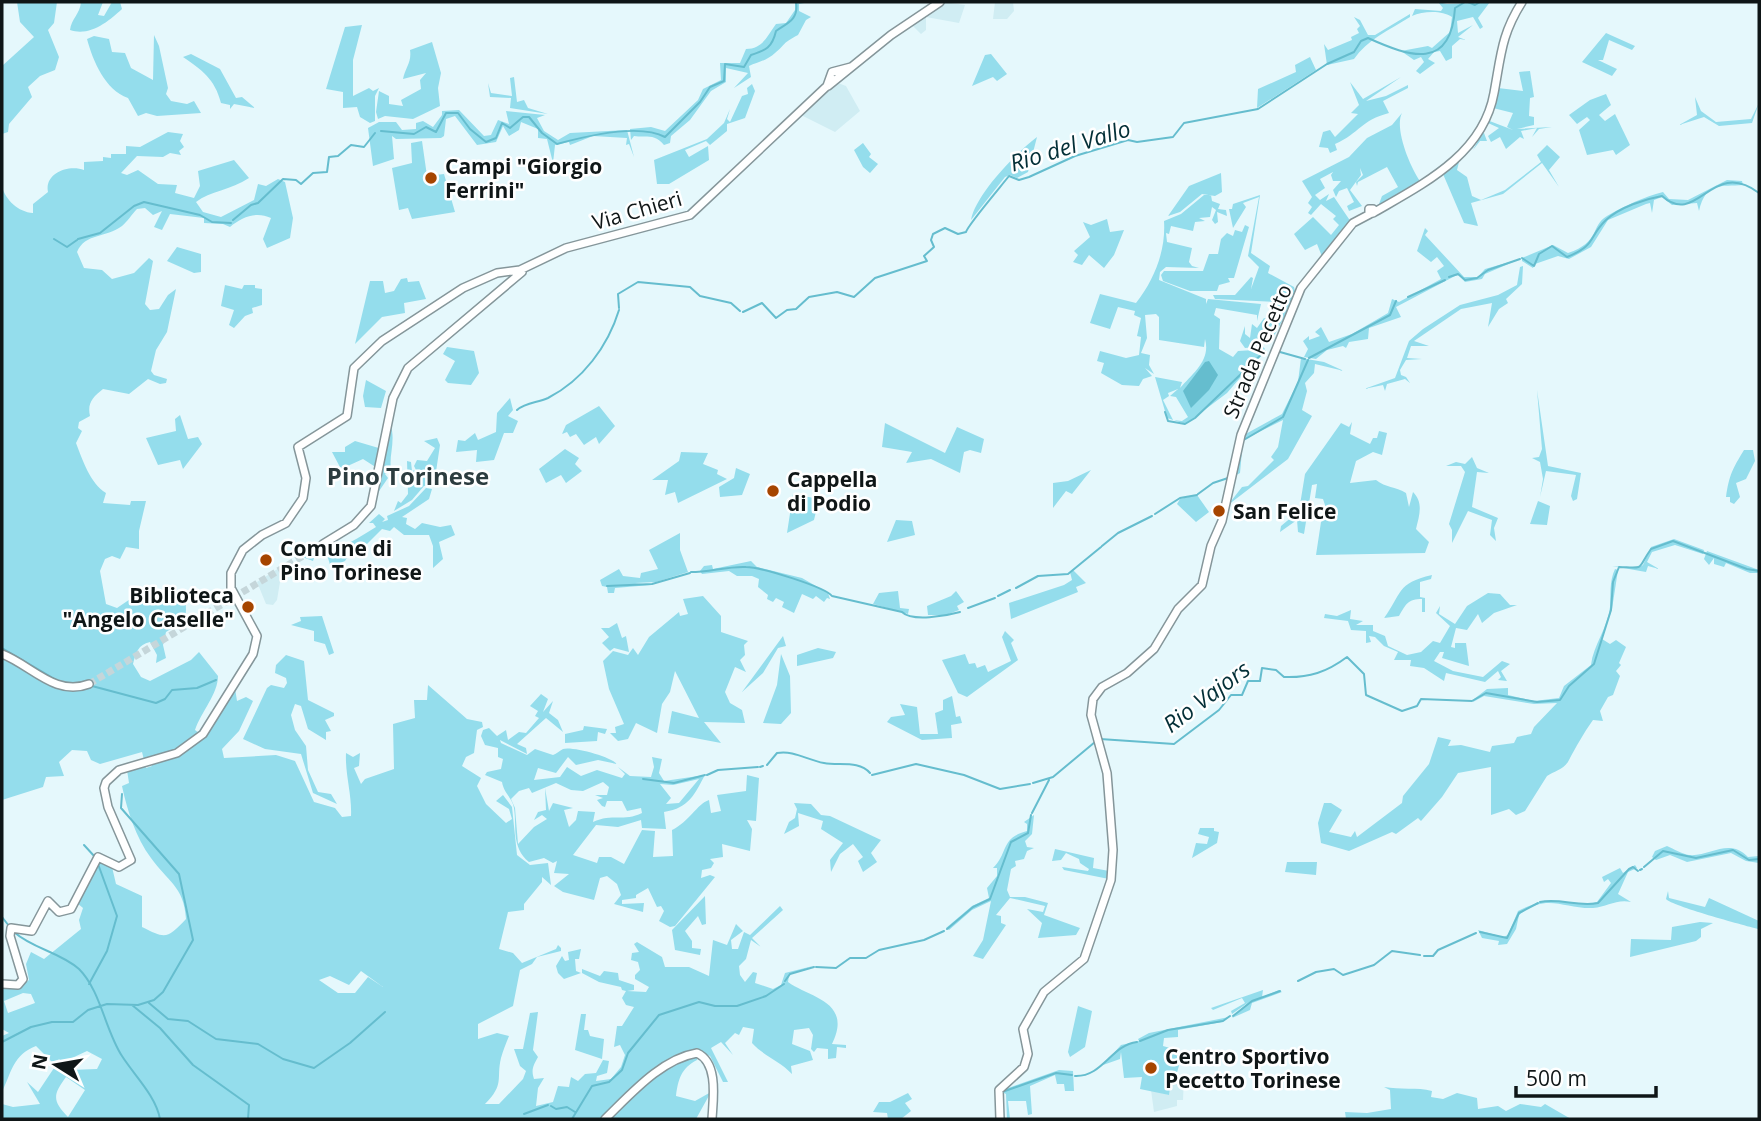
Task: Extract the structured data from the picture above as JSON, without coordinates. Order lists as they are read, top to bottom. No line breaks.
{"streets":{"main road":["Via Chieri","Strada Pecetto"]},"districts":["Pino Torinese"],"water":["Rio del Vallo","Rio Vajors"],"places":["Campi \"Giorgio Ferrini\"","Cappella di Podio","San Felice","Comune di Pino Torinese","Biblioteca \"Angelo Caselle\"","Centro Sportivo Pecetto Torinese"],"scale_bar":"500 m","north":"left"}
